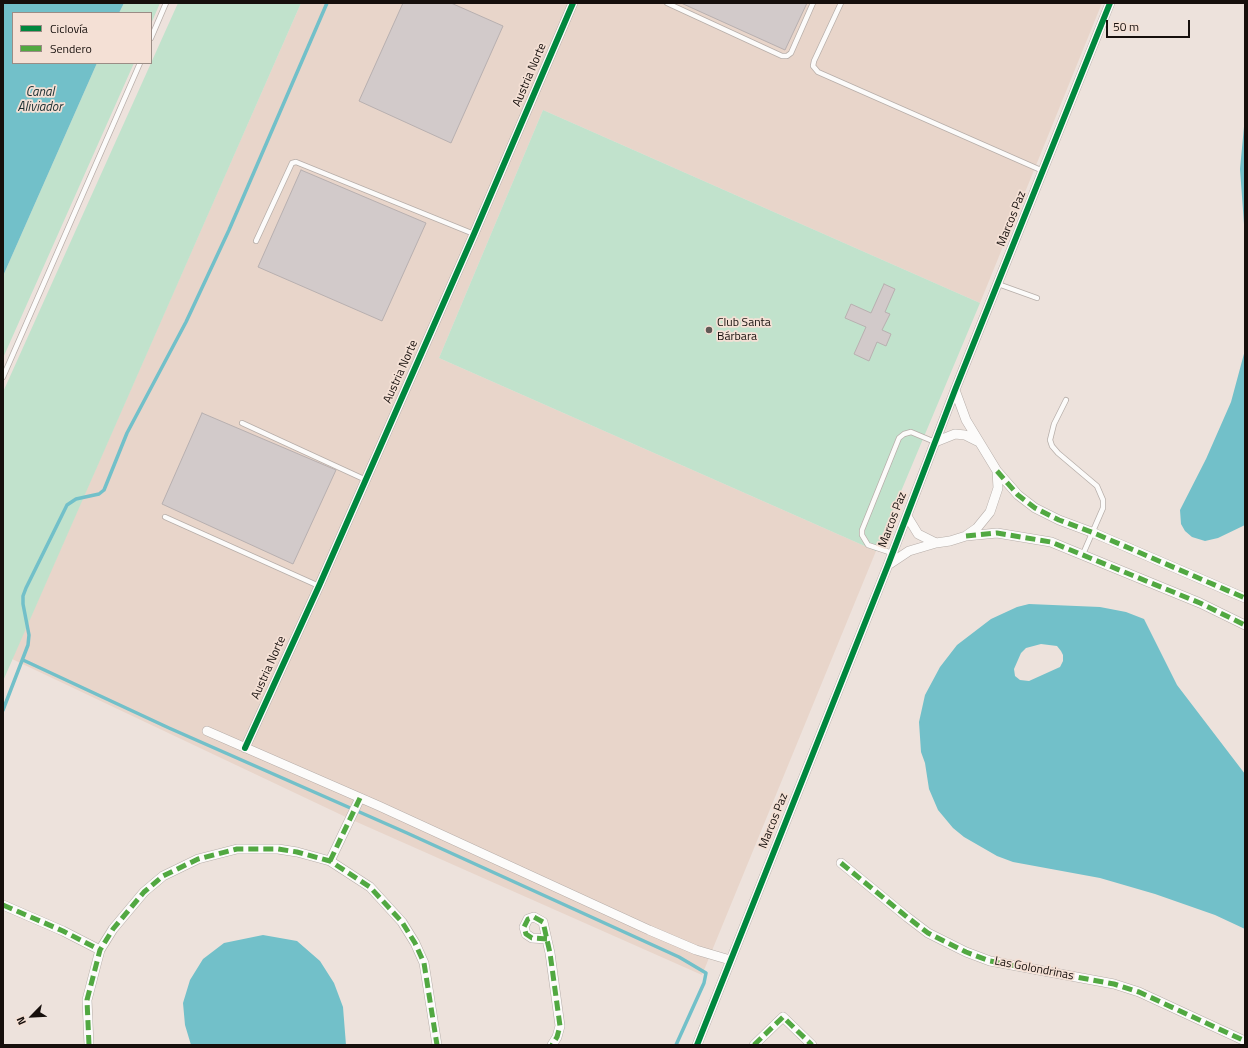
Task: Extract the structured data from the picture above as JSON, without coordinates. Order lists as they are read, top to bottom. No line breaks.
{"streets":{"street":["Austria Norte","Marcos Paz","Las Golondrinas"]},"water":["Canal Aliviador"],"places":["Club Santa Bárbara"],"legend":["Ciclovía","Sendero"],"scale_bar":"50 m","north":"bottom left"}
